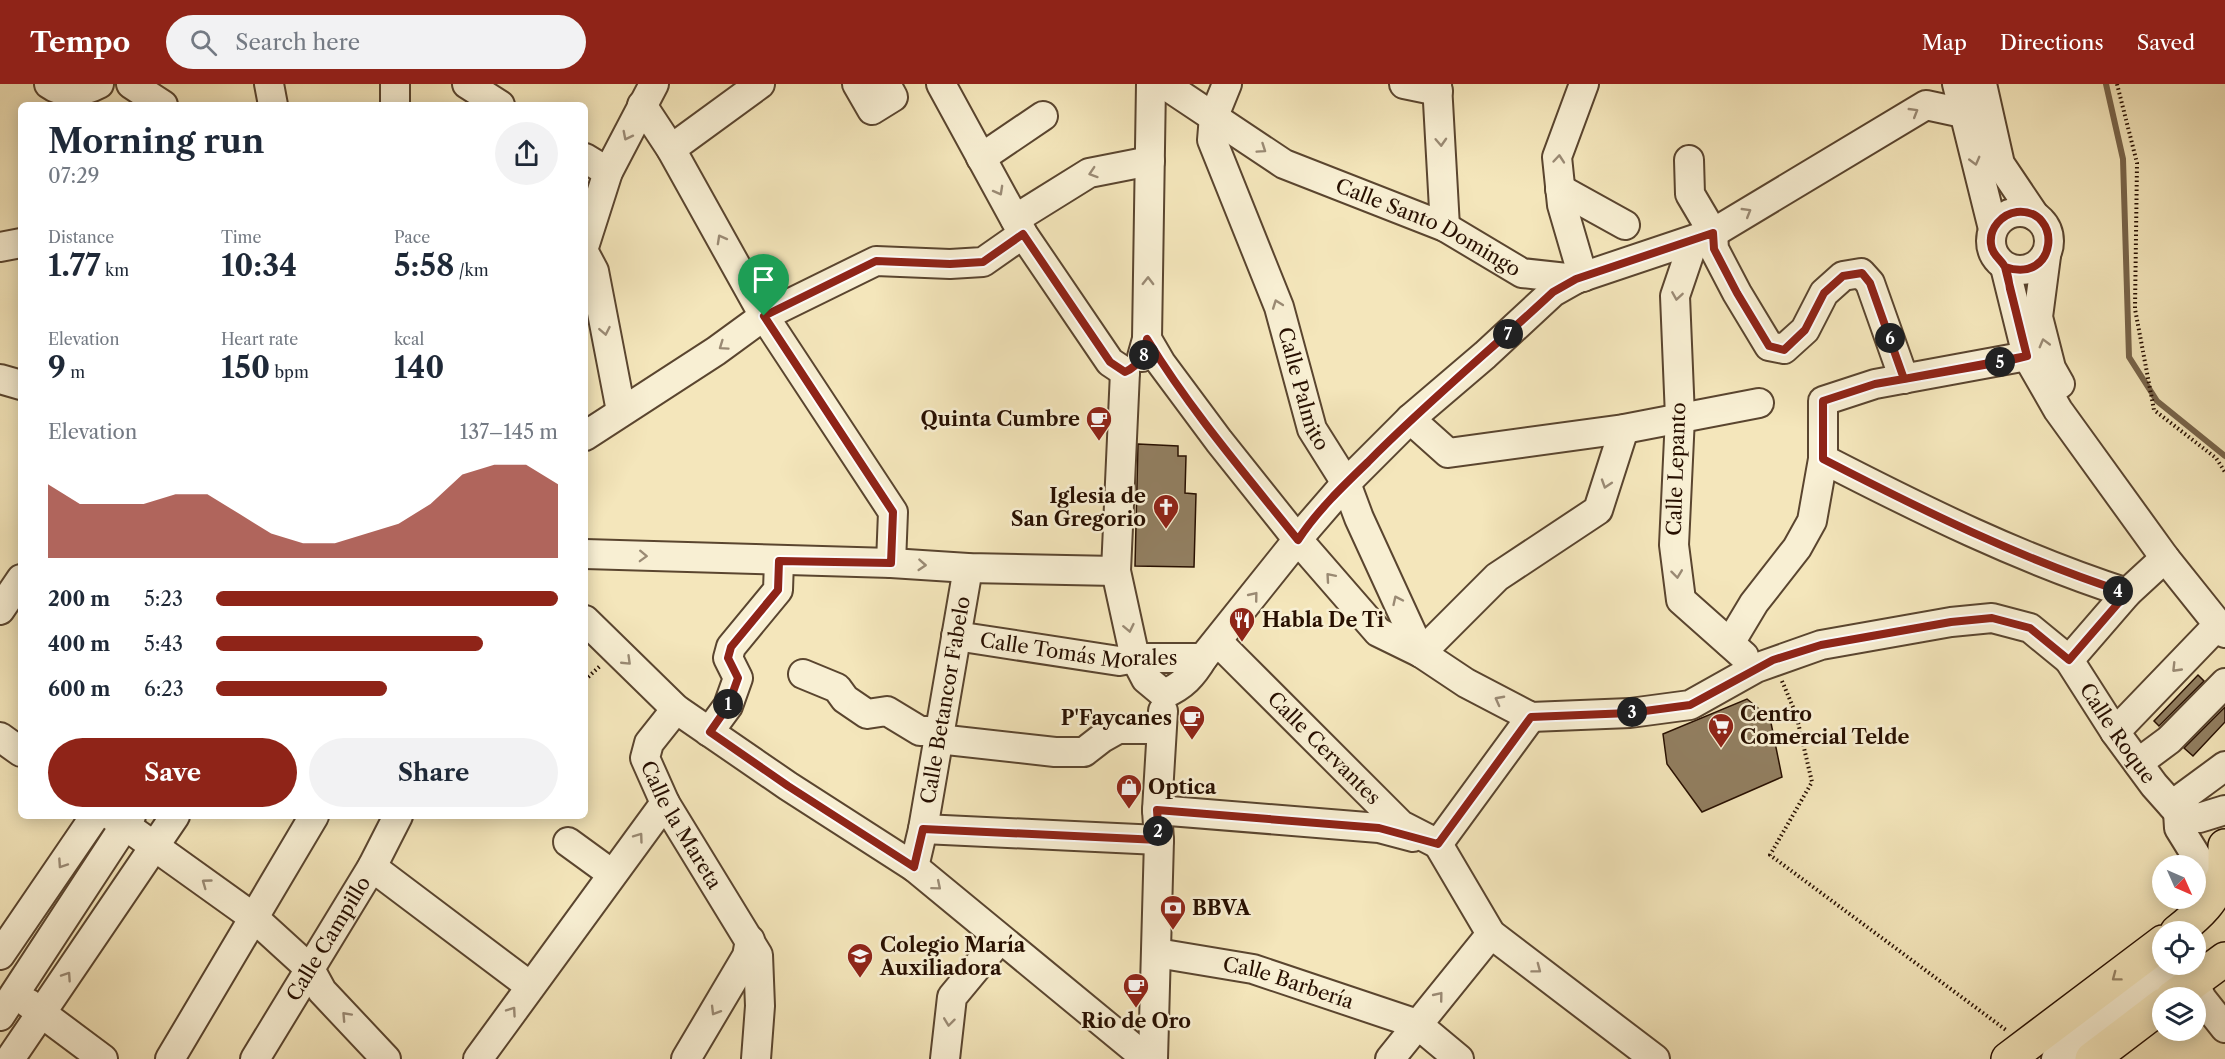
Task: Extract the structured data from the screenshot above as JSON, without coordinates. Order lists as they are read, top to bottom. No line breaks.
{"streets":{"street":["Calle Santo Domingo","Calle Palmito","Calle Lepanto","Calle Tomás Morales","Calle Betancor Fabelo","Calle Roque","Calle Cervantes","Calle la Mareta","Calle Campillo","Calle Barbería"]},"crossings":[["Calle Santo Domingo","Calle Palmito"],["Calle Santo Domingo","Calle Lepanto"],["Calle Palmito","Calle Roque"],["Calle Lepanto","Calle Roque"],["Calle Tomás Morales","Calle Betancor Fabelo"],["Calle Tomás Morales","Calle Cervantes"]],"one_way":["Calle Santo Domingo"],"places":{"cafe":["Quinta Cumbre","P'Faycanes","Rio de Oro"],"church":["Iglesia de San Gregorio"],"restaurant":["Habla De Ti"],"supermarket":["Centro Comercial Telde"],"shop":["Optica"],"bank":["BBVA"],"school or university":["Colegio María Auxiliadora"]},"north":"bottom right","page":{"header":"Tempo","search":"Search here","nav":["Map","Directions","Saved"],"heading":["Morning run","07:29"],"stats":[["Distance","1.77 km"],["Time","10:34"],["Pace","5:58 /km"],["Elevation","9 m"],["Heart rate","150 bpm"],["kcal","140"]],"pins":["7","6","8","5","4","1","3","2"],"chart":["Elevation","137–145 m"],"list":[{"name":"200 m","note":"5:23"},{"name":"400 m","note":"5:43"},{"name":"600 m","note":"6:23"}],"buttons":["Save","Share"]}}
